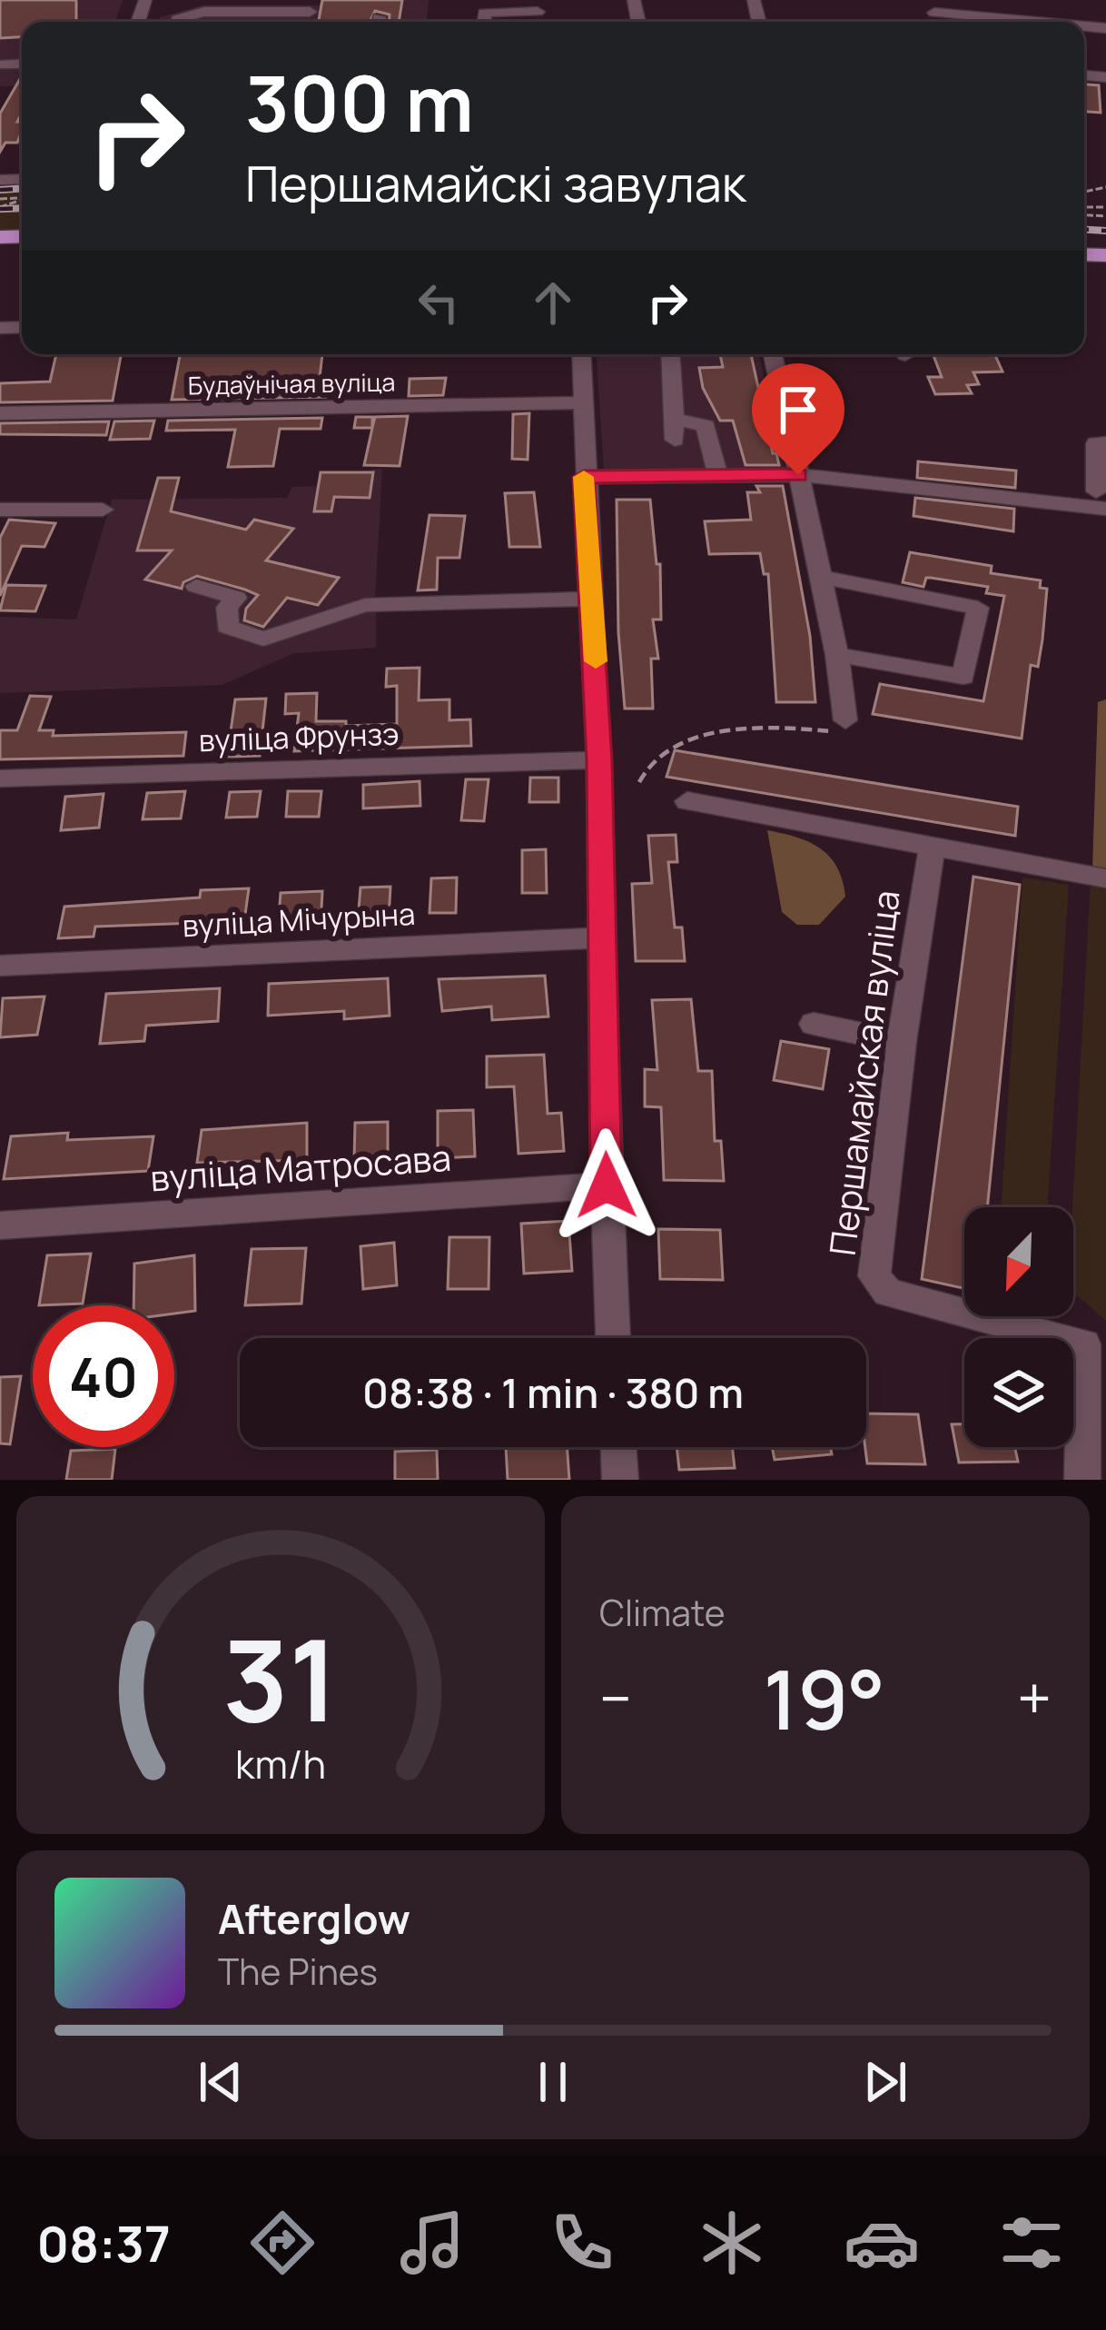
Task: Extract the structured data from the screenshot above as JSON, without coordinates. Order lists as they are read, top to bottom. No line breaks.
{"streets":{"street":["Будаўнічая вуліца","вуліца Фрунзэ","вуліца Мічурына","Першамайская вуліца","вуліца Матросава"]},"north":"bottom left","page":{"turn":["300 m","Першамайскі завулак"],"limit":"40","trip":"08:38 · 1 min · 380 m","tile":"Climate","heat":["−","19°","+"],"song":["Afterglow","The Pines"],"tabs":"08:37","gauge":["31","km/h"]}}
